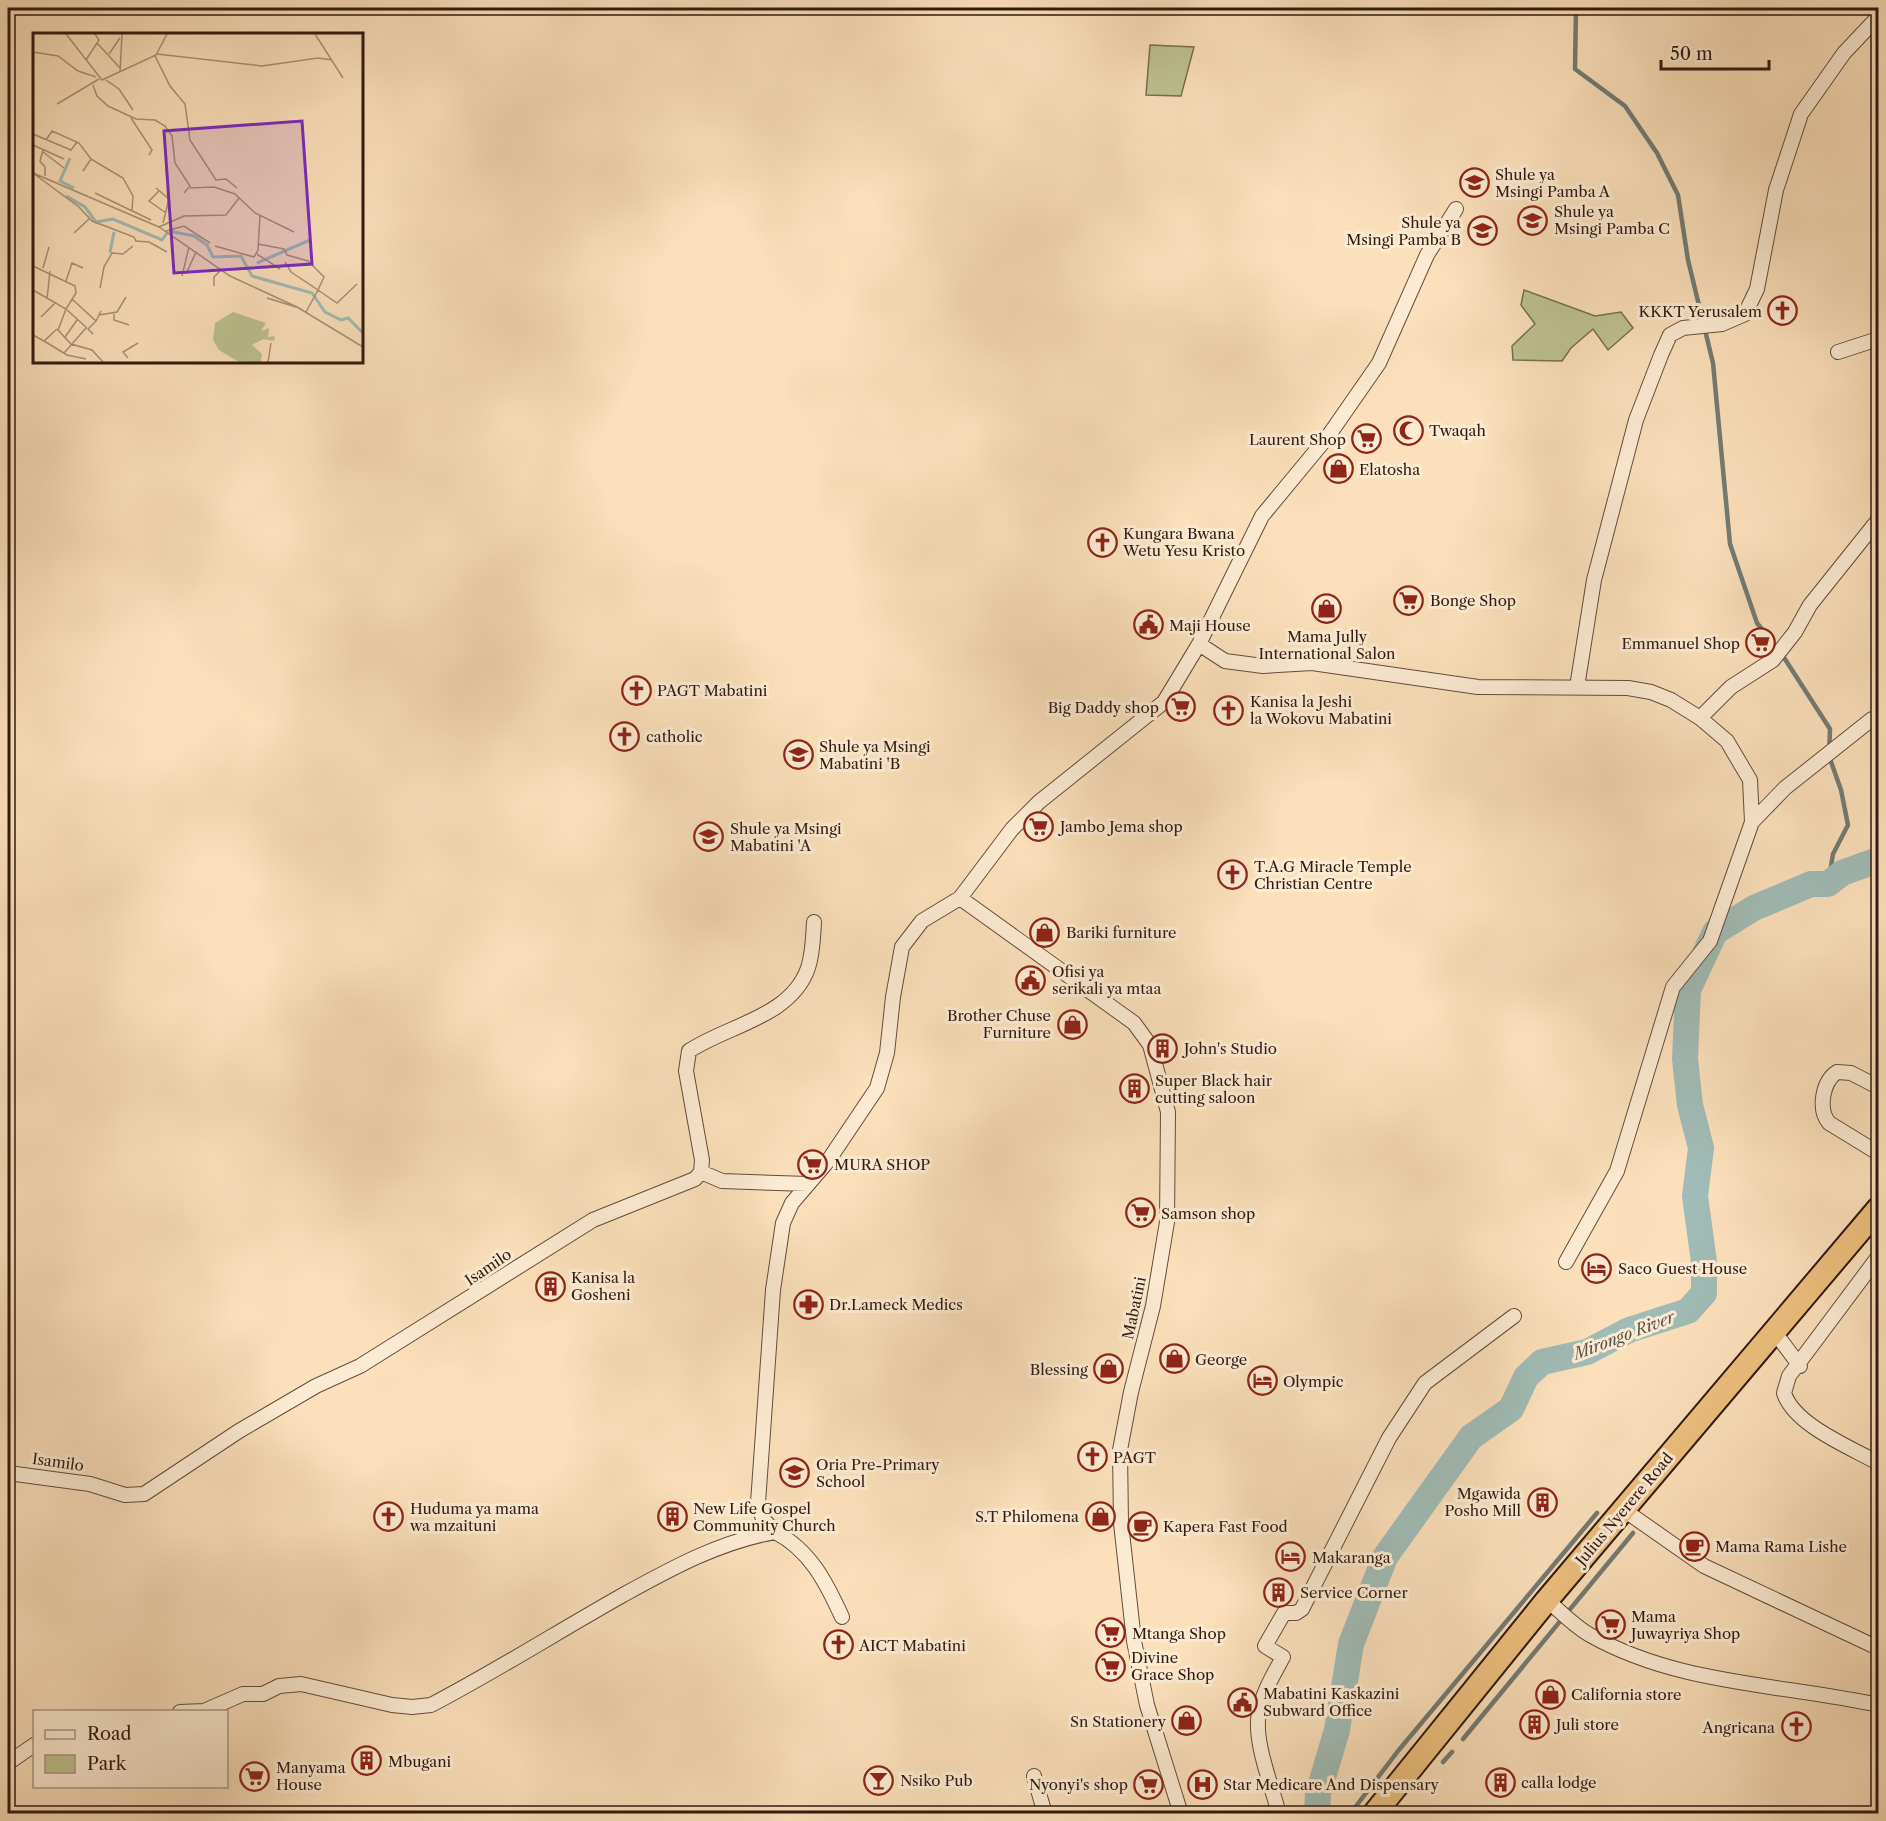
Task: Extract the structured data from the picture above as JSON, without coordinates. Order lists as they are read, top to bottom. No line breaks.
{"streets":{"highway":["Julius Nyerere Road"],"street":["Isamilo","Mabatini"]},"water":["Mirongo River"],"places":{"school or university":["Shule ya Msingi Pamba A","Shule ya Msingi Pamba C","Shule ya Msingi Pamba B","Shule ya Msingi Mabatini 'B","Shule ya Msingi Mabatini 'A","Oria Pre-Primary School"],"church":["KKKT Yerusalem","Kungara Bwana Wetu Yesu Kristo","PAGT Mabatini","Kanisa la Jeshi la Wokovu Mabatini","catholic","T.A.G Miracle Temple Christian Centre","PAGT","Huduma ya mama wa mzaituni","AICT Mabatini","Angricana"],"mosque":["Twaqah"],"supermarket":["Laurent Shop","Bonge Shop","Emmanuel Shop","Big Daddy shop","Jambo Jema shop","MURA SHOP","Samson shop","Mama Juwayriya Shop","Mtanga Shop","Divine Grace Shop","Manyama House","Nyonyi's shop"],"shop":["Elatosha","Mama Jully International Salon","Bariki furniture","Brother Chuse Furniture","George","Blessing","S.T Philomena","California store","Sn Stationery"],"public building":["Maji House","Ofisi ya serikali ya mtaa","Mabatini Kaskazini Subward Office"],"building":["John's Studio","Super Black hair cutting saloon","Kanisa la Gosheni","Mgawida Posho Mill","New Life Gospel Community Church","Service Corner","Juli store","Mbugani","calla lodge"],"hotel":["Saco Guest House","Olympic","Makaranga"],"pharmacy":["Dr.Lameck Medics"],"cafe":["Kapera Fast Food","Mama Rama Lishe"],"bar":["Nsiko Pub"],"hospital":["Star Medicare And Dispensary"]},"legend":["Road","Park"],"scale_bar":"50 m"}
